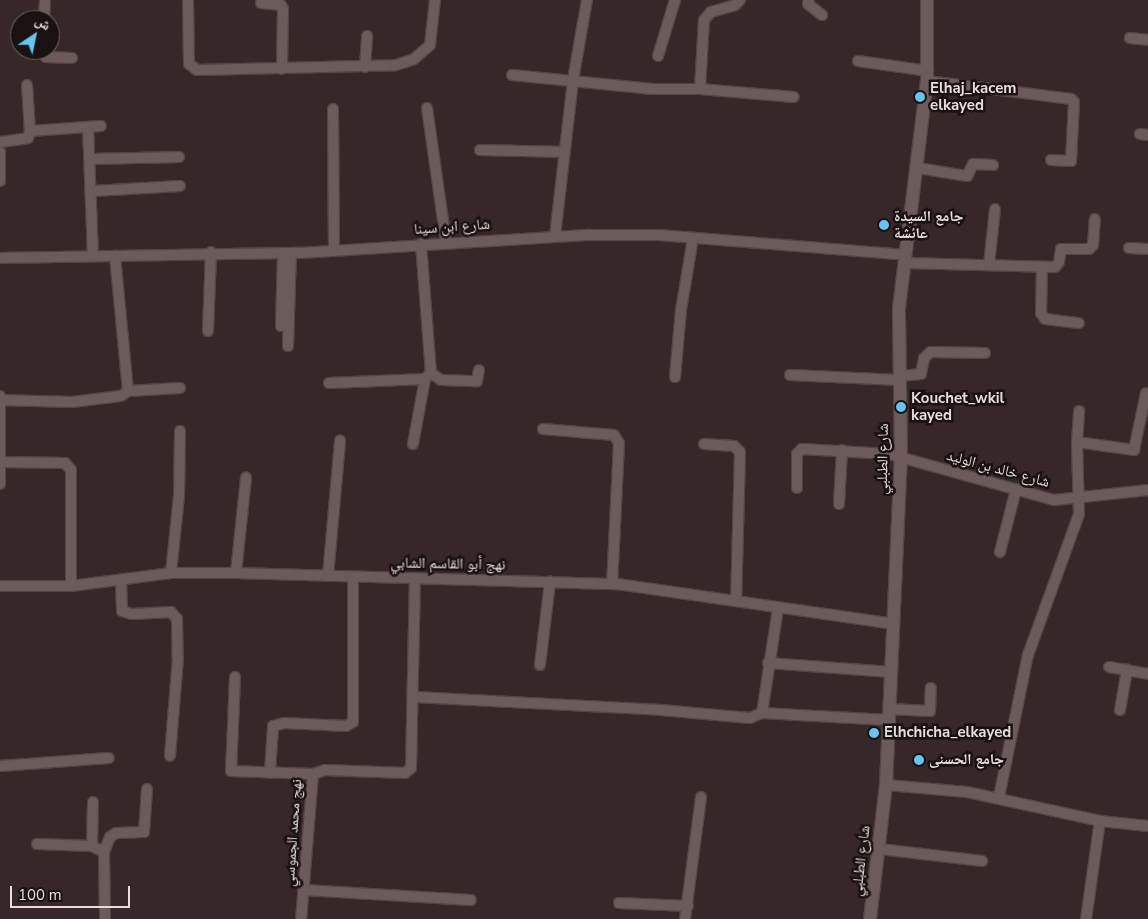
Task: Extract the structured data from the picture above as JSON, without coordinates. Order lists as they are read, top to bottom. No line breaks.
{"streets":{"street":["شارع ابن سينا","شارع الطبلبي","شارع خالد بن الوليد","نهج أبو القاسم الشابي","نهج محمد الجموسي"]},"crossings":[["شارع ابن سينا","شارع الطبلبي"],["شارع الطبلبي","شارع خالد بن الوليد"],["شارع الطبلبي","نهج أبو القاسم الشابي"]],"places":["Elhaj_kacem elkayed","جامع السيدة عائشة","Kouchet_wkil kayed","Elhchicha_elkayed","جامع الحسنى"],"scale_bar":"100 m","north":"top right"}
